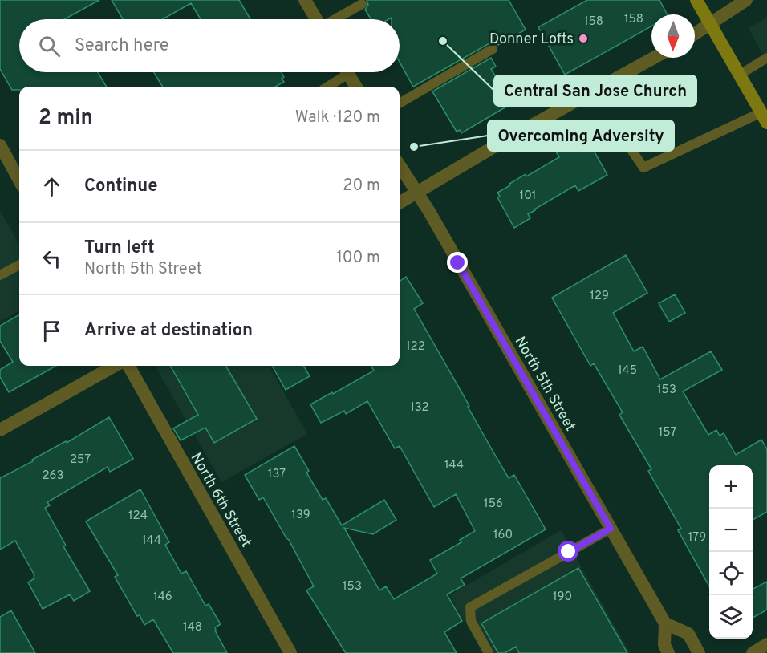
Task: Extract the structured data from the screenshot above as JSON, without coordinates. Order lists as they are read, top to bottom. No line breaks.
{"streets":{"street":["North 5th Street","North 6th Street"]},"places":["Donner Lofts","Central San Jose Church","Overcoming Adversity"],"house_numbers":["158","158","101","129","122","145","153","132","157","257","144","137","263","156","139","124","160","179","144","153","146","190","148"],"north":"bottom","page":{"search":"Search here","heading":["2 min","Walk · 120 m"],"list":[["Continue","20 m"],["Turn left","North 5th Street","100 m"],"Arrive at destination"],"map_buttons":["+","−"]}}
